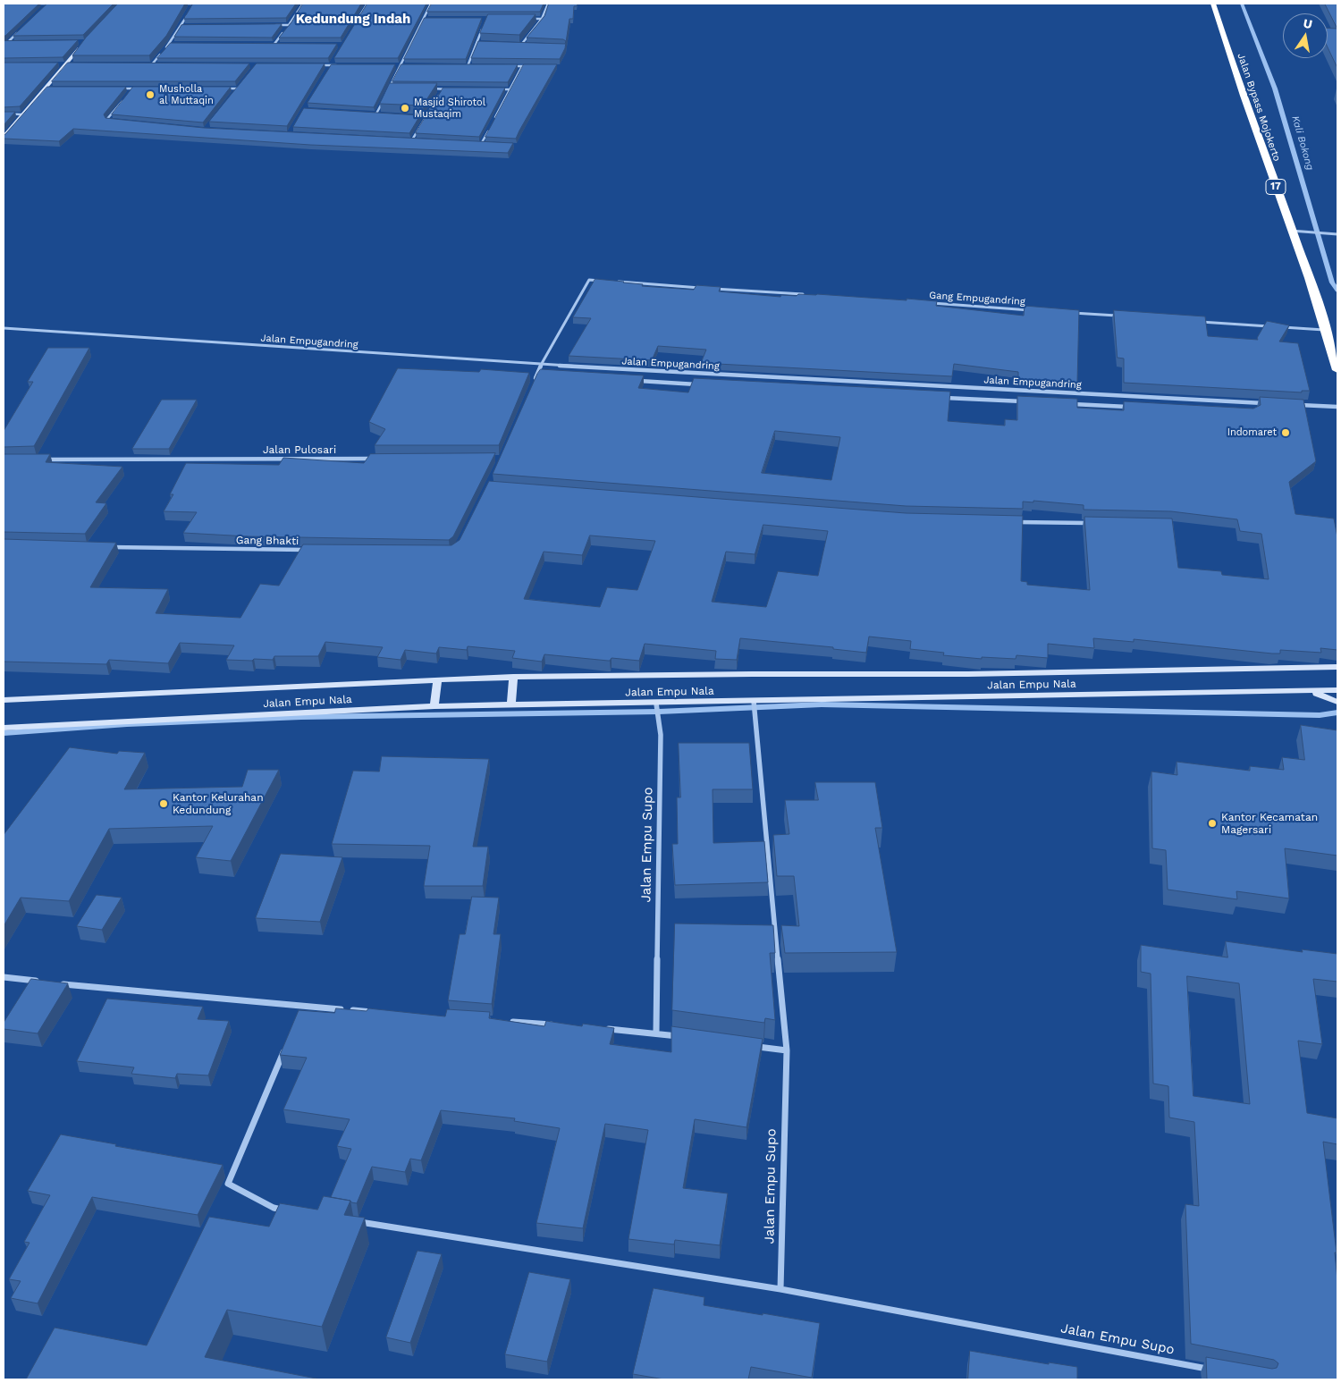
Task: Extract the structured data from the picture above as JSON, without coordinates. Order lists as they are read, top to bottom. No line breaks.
{"streets":{"highway":["Jalan Bypass Mojokerto","17"],"main road":["Jalan Empu Nala"],"street":["Gang Empugandring","Jalan Empugandring","Jalan Pulosari","Gang Bhakti","Jalan Empu Supo"]},"crossings":[["Jalan Empu Nala","Jalan Empu Supo"]],"districts":["Kedundung Indah"],"water":["Kali Bokong"],"places":["Musholla al Muttaqin","Masjid Shirotol Mustaqim","Indomaret","Kantor Kelurahan Kedundung","Kantor Kecamatan Magersari"],"north":"top"}
